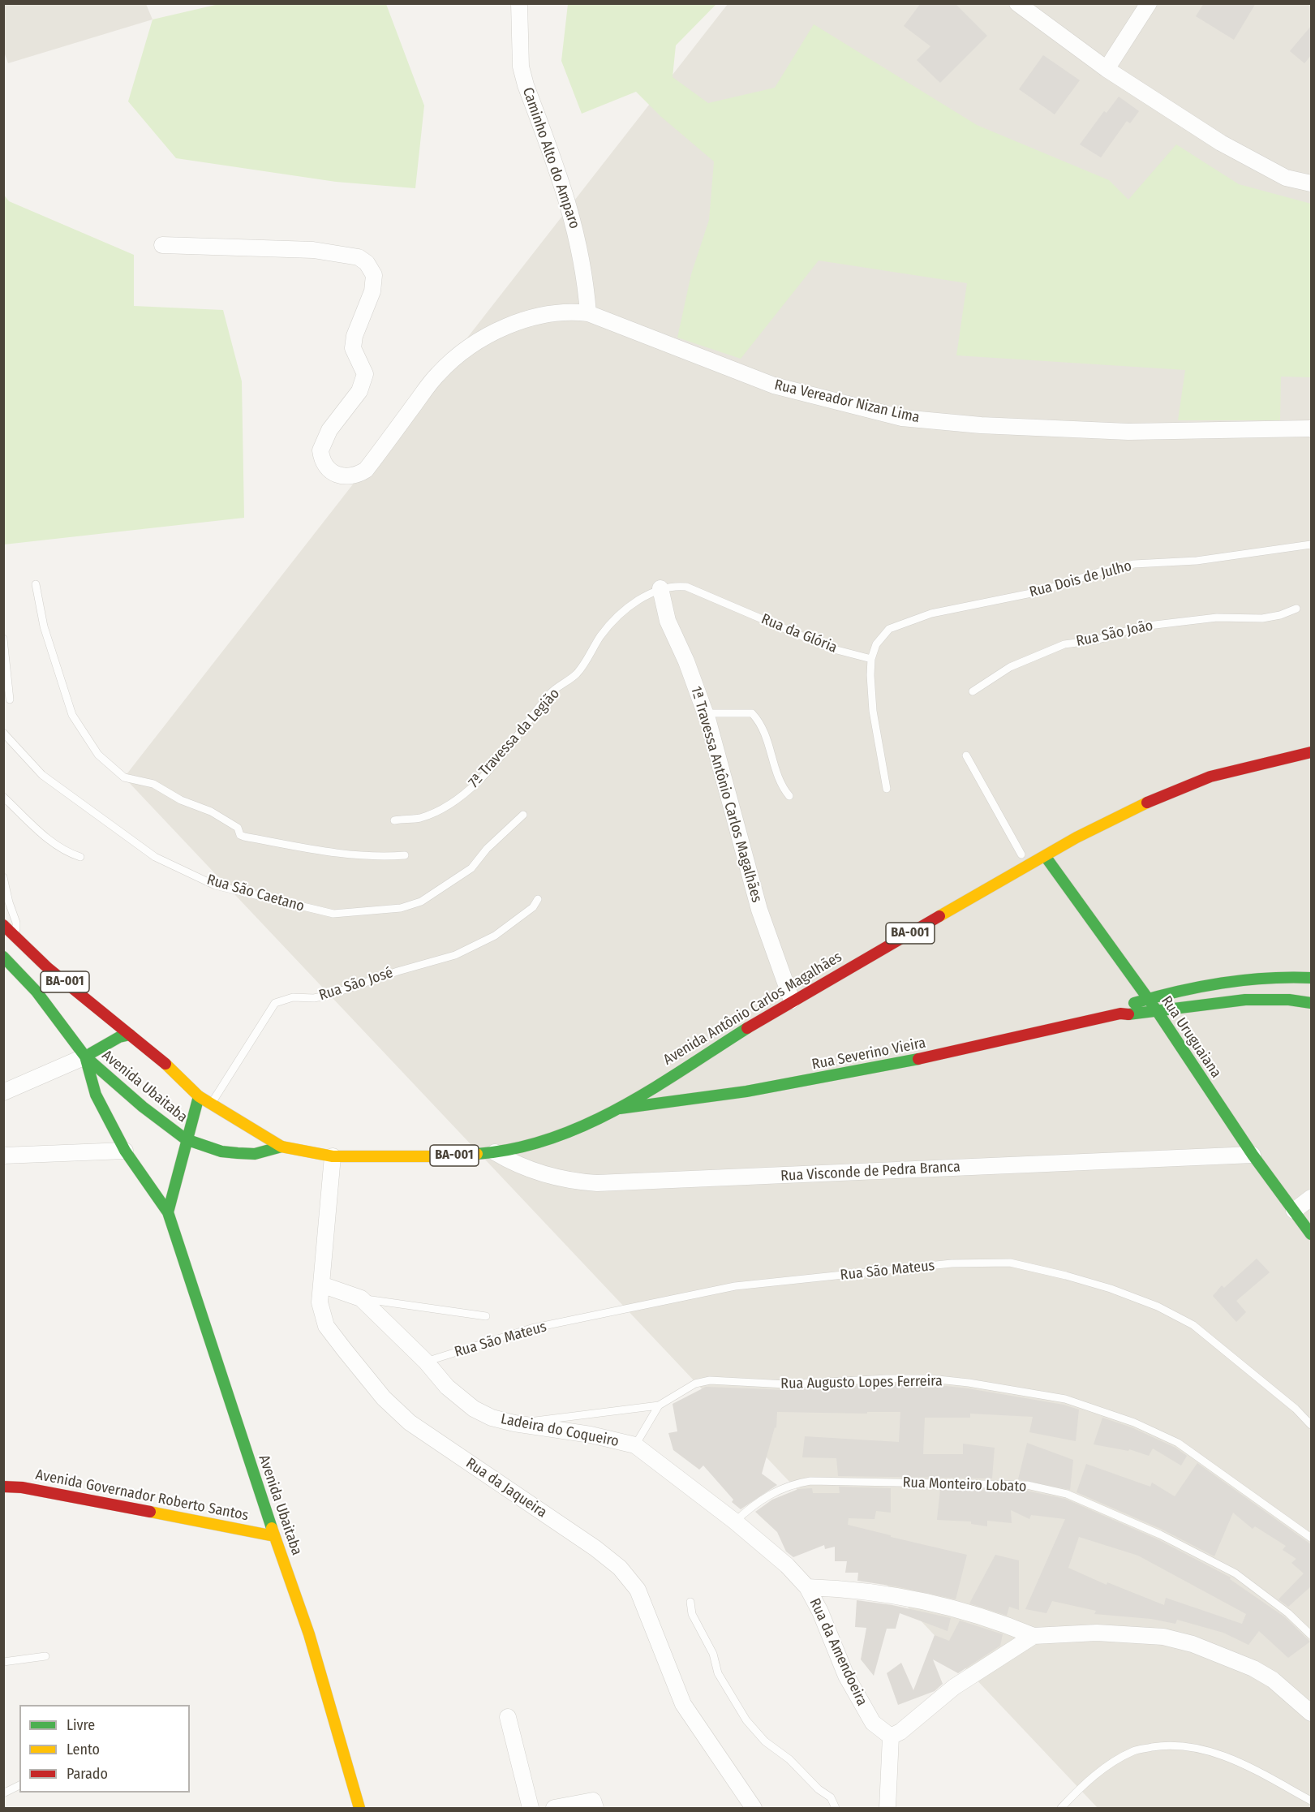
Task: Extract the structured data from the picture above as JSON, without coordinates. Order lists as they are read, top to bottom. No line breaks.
{"streets":{"main road":["BA-001","Avenida Antônio Carlos Magalhães","Rua Uruguaiana","Rua Severino Vieira","Avenida Ubaitaba","Avenida Governador Roberto Santos"],"street":["Caminho Alto do Amparo","Rua Vereador Nizan Lima","1ª Travessa Antônio Carlos Magalhães","Rua Visconde de Pedra Branca","Ladeira do Coqueiro","Rua da Jaqueira","Rua da Amendoeira"],"lane":["Rua Dois de Julho","Rua da Glória","Rua São João","7ª Travessa da Legião","Rua São Caetano","Rua São José","Rua São Mateus","Rua Augusto Lopes Ferreira","Rua Monteiro Lobato"]},"crossings":[["Caminho Alto do Amparo","Rua Vereador Nizan Lima"],["Rua Dois de Julho","Rua da Glória"],["Rua da Glória","7ª Travessa da Legião"],["Rua da Glória","1ª Travessa Antônio Carlos Magalhães"],["7ª Travessa da Legião","1ª Travessa Antônio Carlos Magalhães"],["1ª Travessa Antônio Carlos Magalhães","Avenida Antônio Carlos Magalhães"],["Rua São José","Avenida Antônio Carlos Magalhães"],["Avenida Antônio Carlos Magalhães","Rua Uruguaiana"],["Avenida Antônio Carlos Magalhães","Rua Severino Vieira"],["Avenida Antônio Carlos Magalhães","Avenida Ubaitaba"],["Avenida Antônio Carlos Magalhães","Rua Visconde de Pedra Branca"],["Avenida Antônio Carlos Magalhães","Rua da Jaqueira"],["Rua Uruguaiana","Rua Severino Vieira"],["Rua Uruguaiana","Rua Visconde de Pedra Branca"],["Avenida Ubaitaba","Avenida Governador Roberto Santos"],["Rua São Mateus","Ladeira do Coqueiro"],["Rua Augusto Lopes Ferreira","Ladeira do Coqueiro"],["Ladeira do Coqueiro","Rua Monteiro Lobato"],["Ladeira do Coqueiro","Rua da Jaqueira"],["Ladeira do Coqueiro","Rua da Amendoeira"],["Rua Monteiro Lobato","Rua da Amendoeira"]],"legend":["Livre","Lento","Parado"]}
